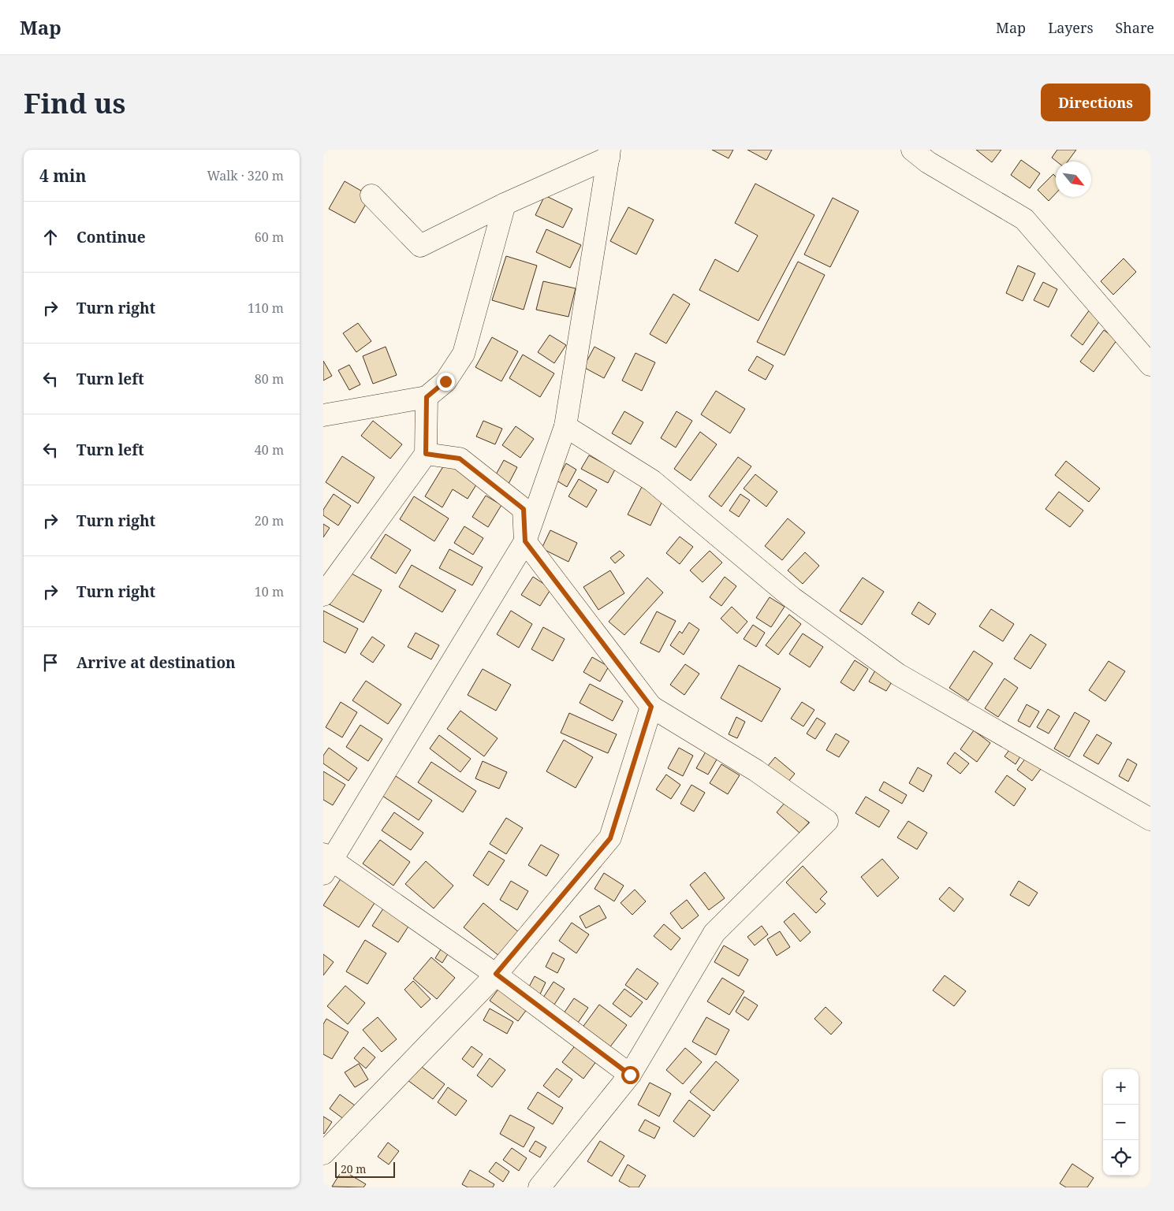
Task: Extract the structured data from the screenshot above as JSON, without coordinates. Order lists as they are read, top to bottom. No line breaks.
{"scale_bar":"20 m","north":"bottom right","page":{"header":"Map","nav":["Map","Layers","Share"],"buttons":"Directions","title":"Find us","heading":["4 min","Walk · 320 m"],"list":[["Continue","60 m"],["Turn right","110 m"],["Turn left","80 m"],["Turn left","40 m"],["Turn right","20 m"],["Turn right","10 m"],"Arrive at destination"],"map_buttons":["+","−"],"scale":"20 m"}}
